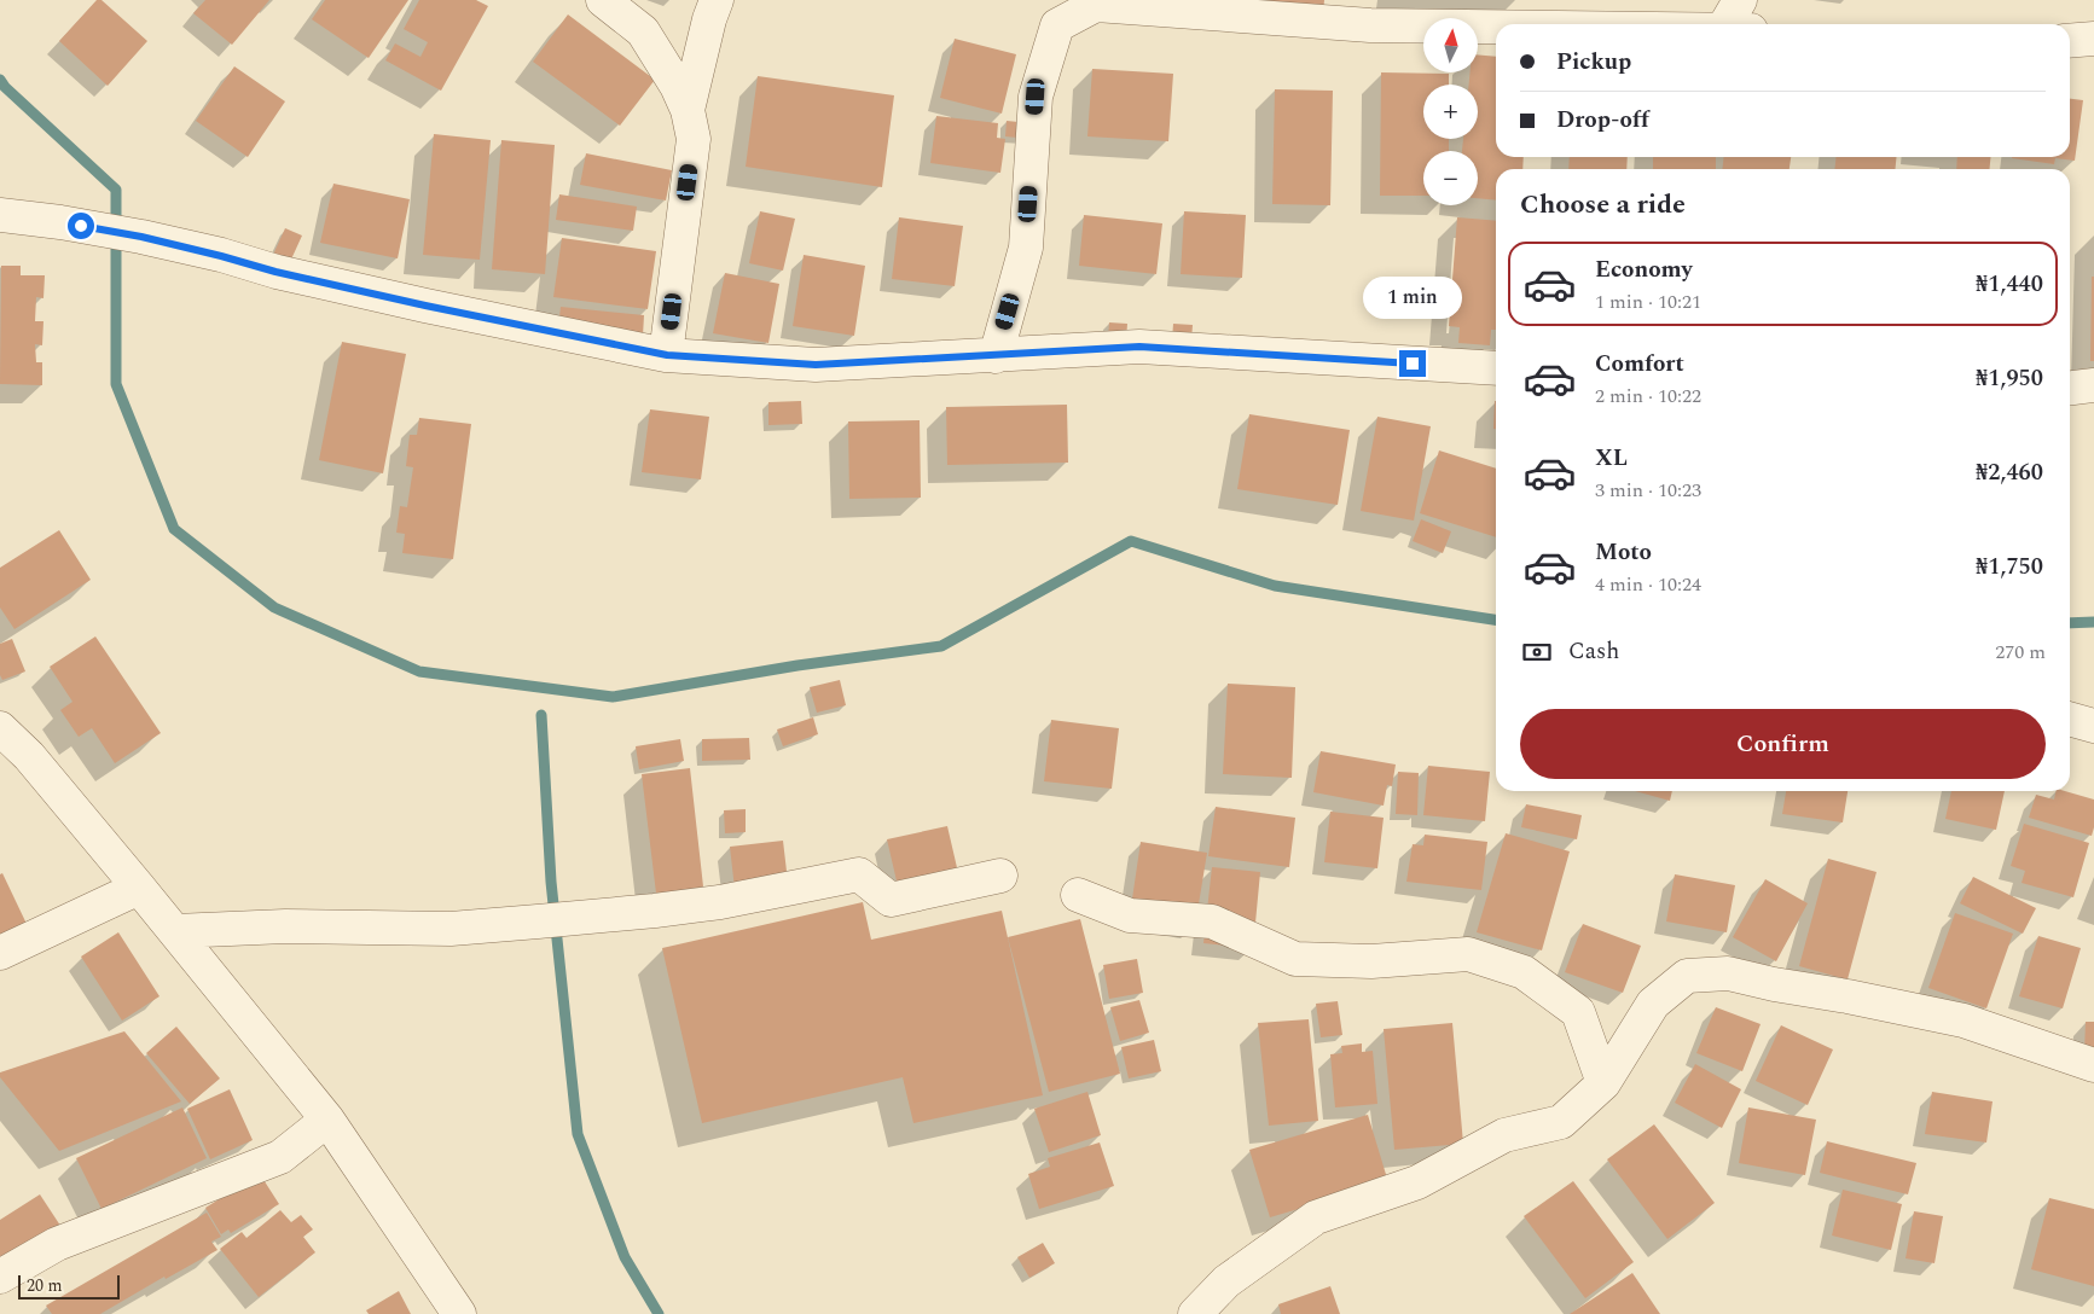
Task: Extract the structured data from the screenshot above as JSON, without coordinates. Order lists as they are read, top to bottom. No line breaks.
{"scale_bar":"20 m","north":"top","page":{"map_buttons":["+","−"],"banner":["Pickup","Drop-off"],"heading":"Choose a ride","list":[{"name":"Economy","note":"1 min · 10:21","value":"₦1,440"},{"name":"Comfort","note":"2 min · 10:22","value":"₦1,950"},{"name":"XL","note":"3 min · 10:23","value":"₦2,460"},{"name":"Moto","note":"4 min · 10:24","value":"₦1,750"}],"bubble":"1 min","pay":["Cash","270 m"],"buttons":"Confirm","scale":"20 m"}}
